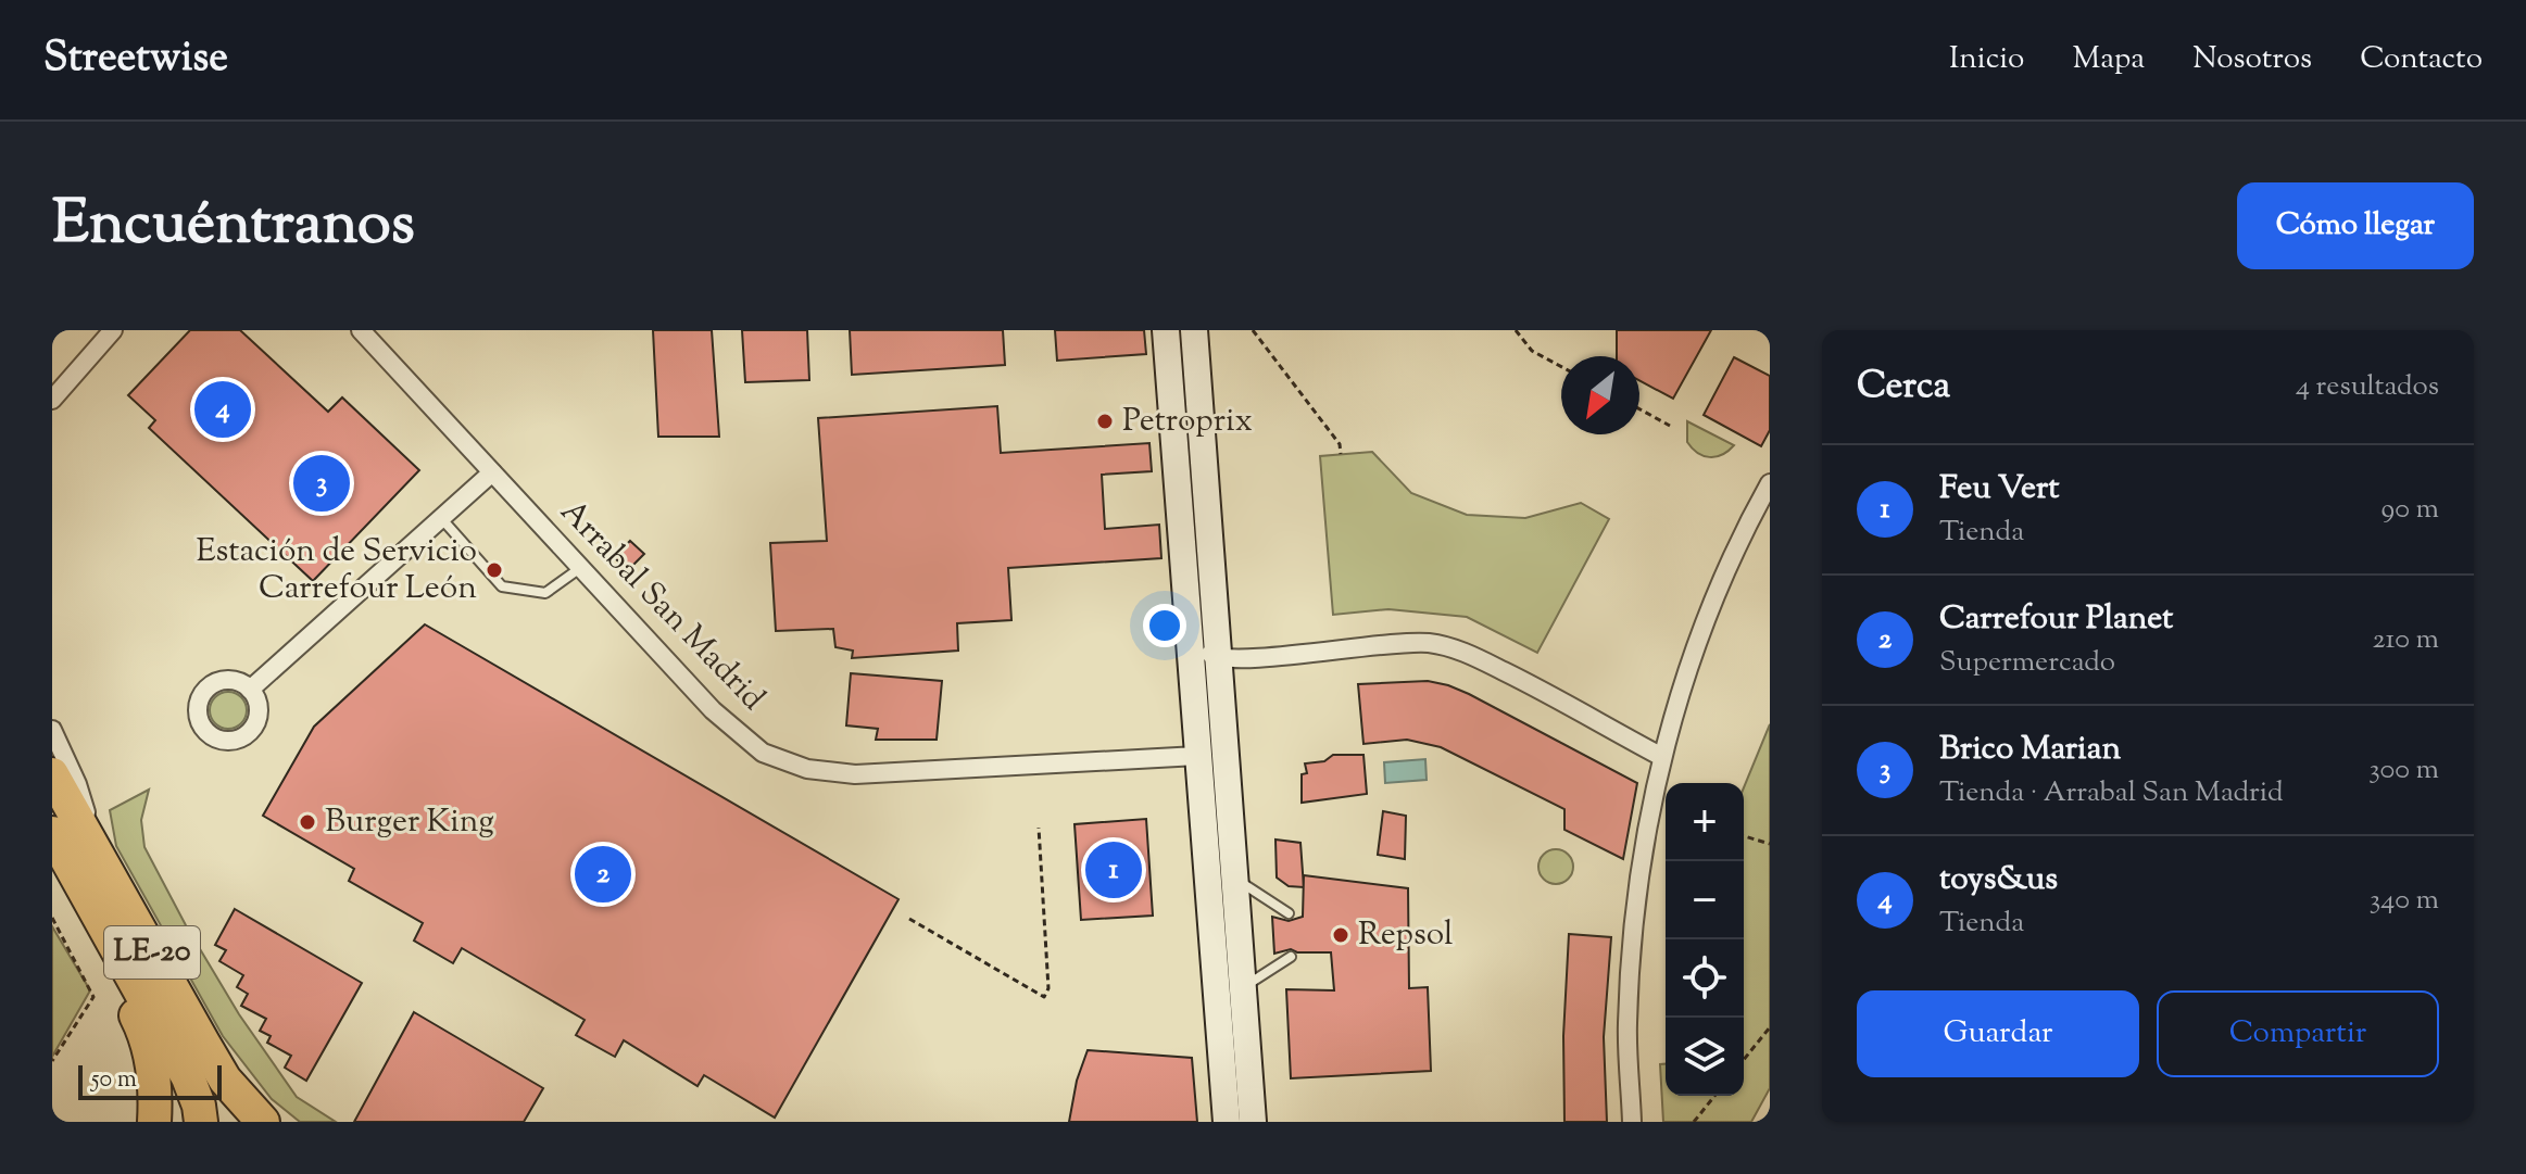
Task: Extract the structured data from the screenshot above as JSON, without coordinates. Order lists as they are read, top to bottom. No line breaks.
{"streets":{"highway":["LE-20"],"street":["Arrabal San Madrid"]},"places":["Petroprix","Estación de Servicio Carrefour León","Burger King","Repsol"],"scale_bar":"50 m","north":"bottom left","page":{"header":"Streetwise","nav":["Inicio","Mapa","Nosotros","Contacto"],"title":"Encuéntranos","buttons":["Cómo llegar",["Guardar","Compartir"]],"heading":["Cerca","4 resultados"],"pins":["4","3","1","2"],"list":[{"mark":"1","name":"Feu Vert","note":"Tienda","value":"90 m"},{"mark":"2","name":"Carrefour Planet","note":"Supermercado","value":"210 m"},{"mark":"3","name":"Brico Marian","note":"Tienda · Arrabal San Madrid","value":"300 m"},{"mark":"4","name":"toys&us","note":"Tienda","value":"340 m"}],"map_buttons":["+","−"],"scale":"50 m"}}
